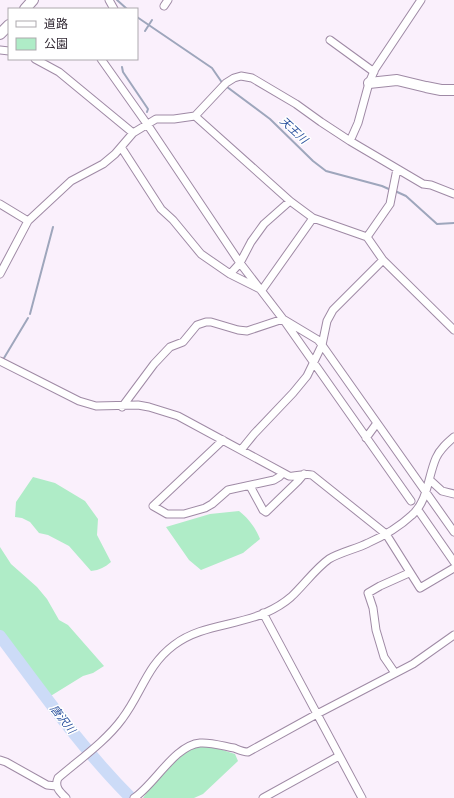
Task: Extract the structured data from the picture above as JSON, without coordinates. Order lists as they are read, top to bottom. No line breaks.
{"water":["天王川","唐沢川"],"legend":["道路","公園"]}
